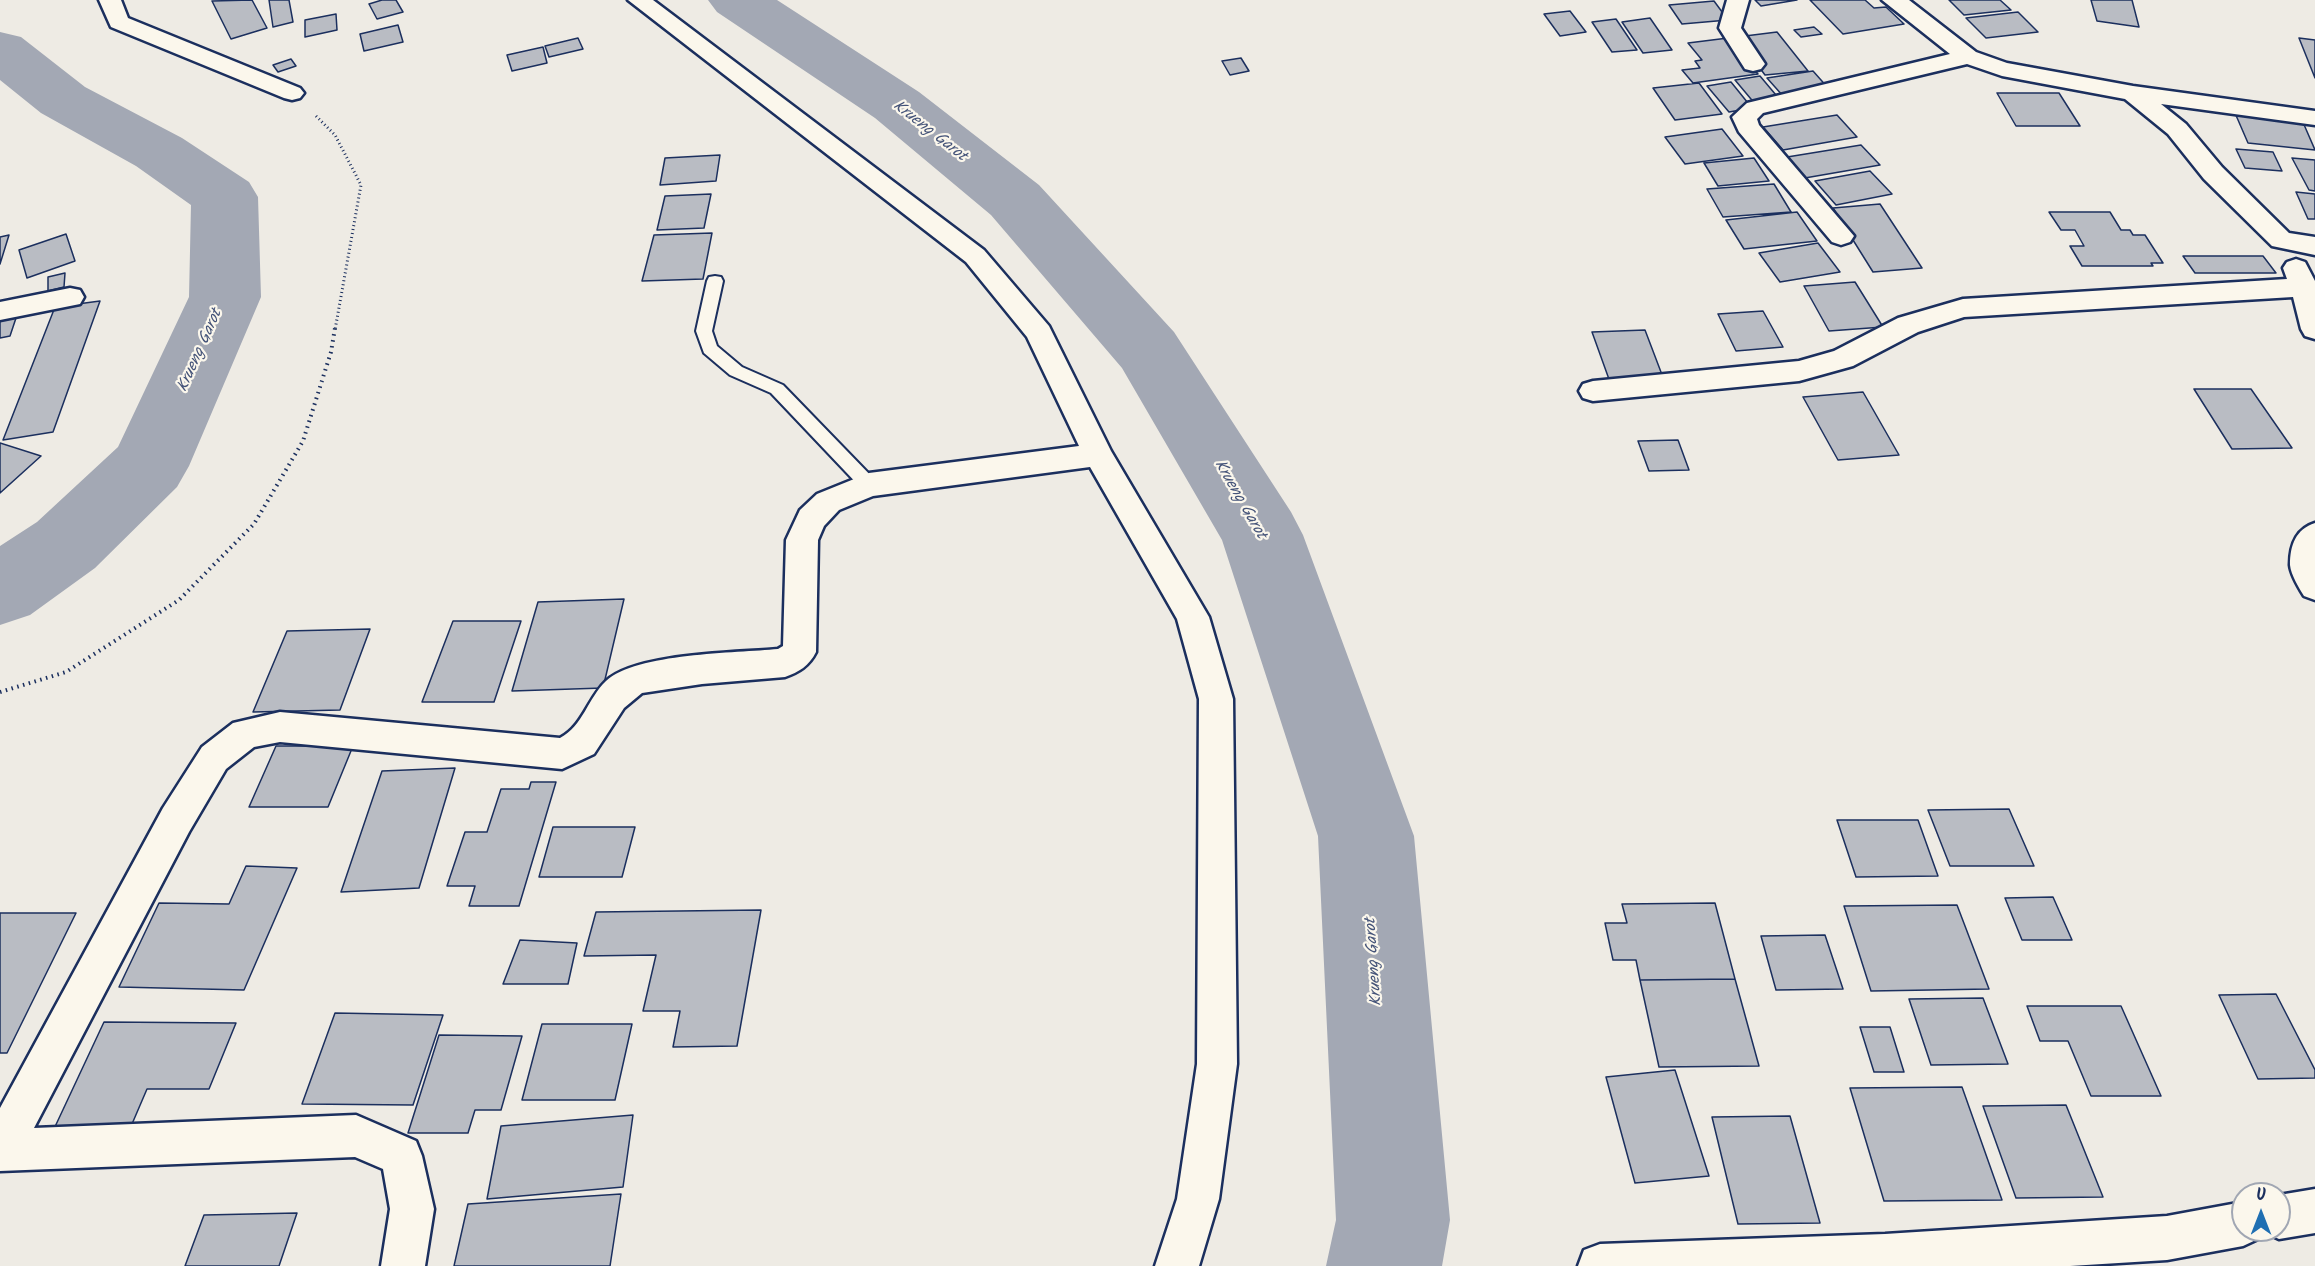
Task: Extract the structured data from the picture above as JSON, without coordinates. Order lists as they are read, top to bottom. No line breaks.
{"water":["Krueng Garot"],"north":"top"}
